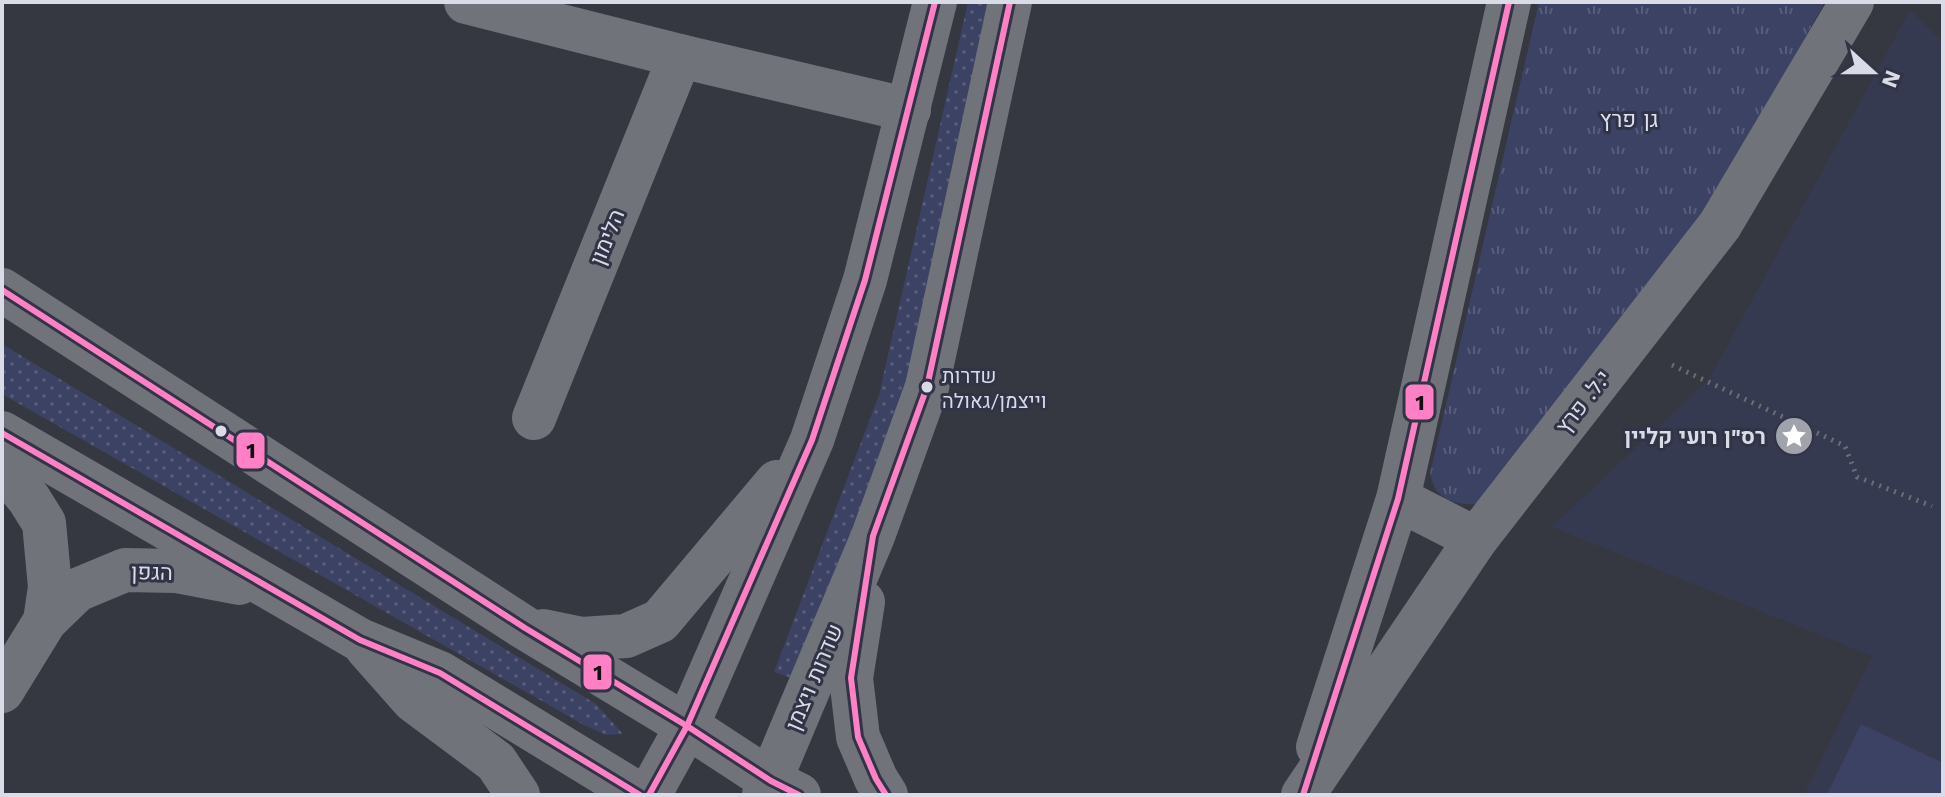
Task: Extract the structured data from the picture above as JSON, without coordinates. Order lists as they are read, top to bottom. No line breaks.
{"streets":{"street":["הלימון","י.ל. פרץ","הגפן","שדרות ויצמן"]},"parks":["גן פרץ"],"places":{"other":["שדרות וייצמן/גאולה"],"place":["רס\"ן רועי קליין"]},"lines":["transit line 1"],"north":"right"}
